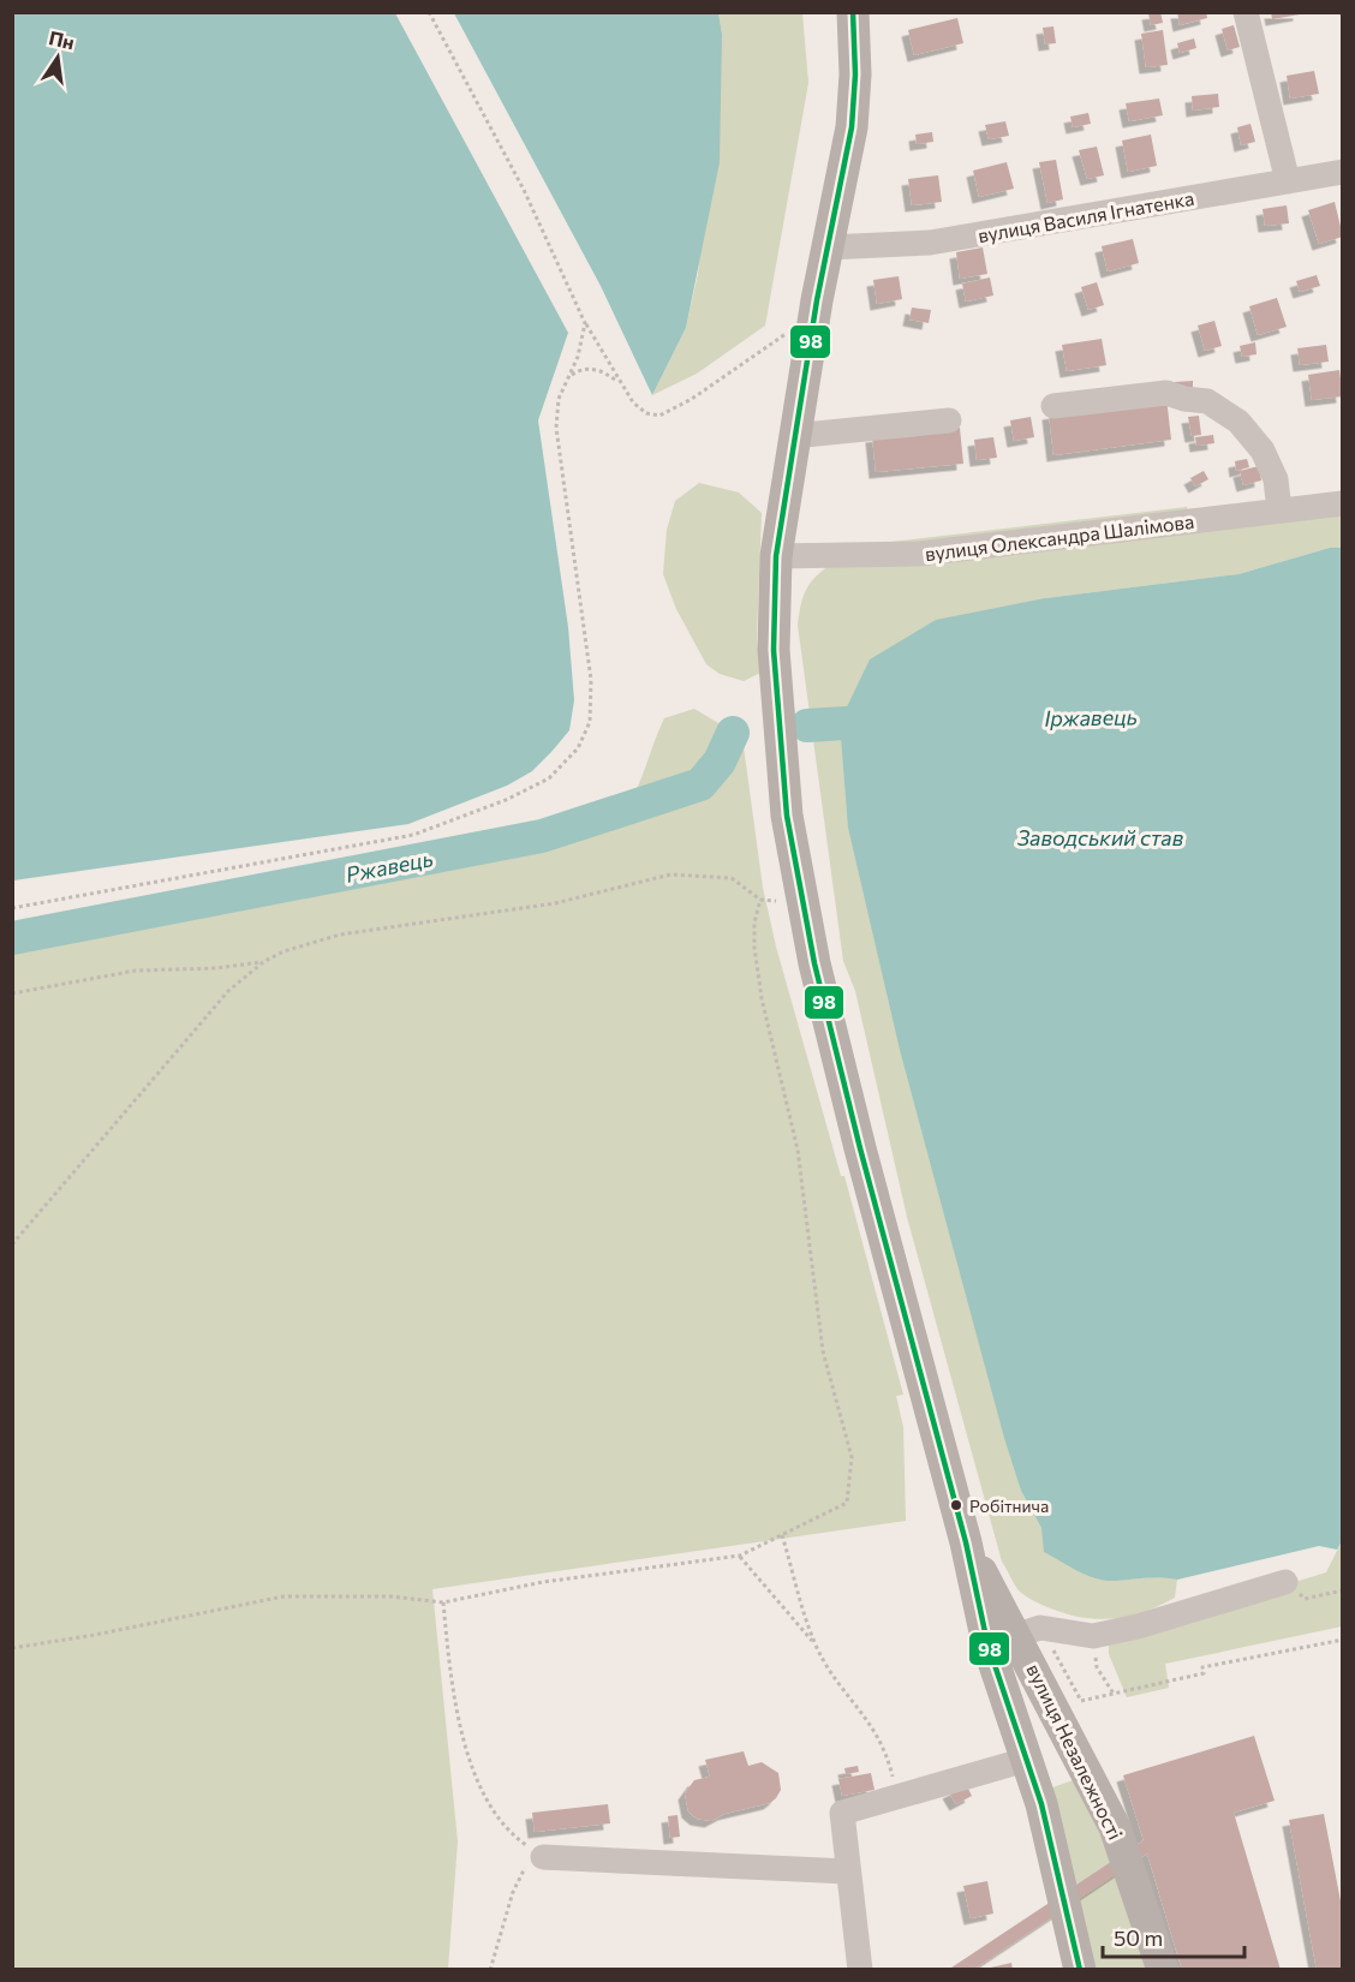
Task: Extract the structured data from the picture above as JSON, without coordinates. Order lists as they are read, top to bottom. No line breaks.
{"streets":{"main road":["вулиця Незалежності"],"street":["вулиця Василя Ігнатенка","вулиця Олександра Шалімова"]},"crossings":[["вулиця Василя Ігнатенка","вулиця Незалежності"],["вулиця Олександра Шалімова","вулиця Незалежності"]],"water":["Іржавець","Заводський став","Ржавець"],"places":["Робітнича"],"lines":["transit line 98"],"scale_bar":"50 m","north":"top"}
